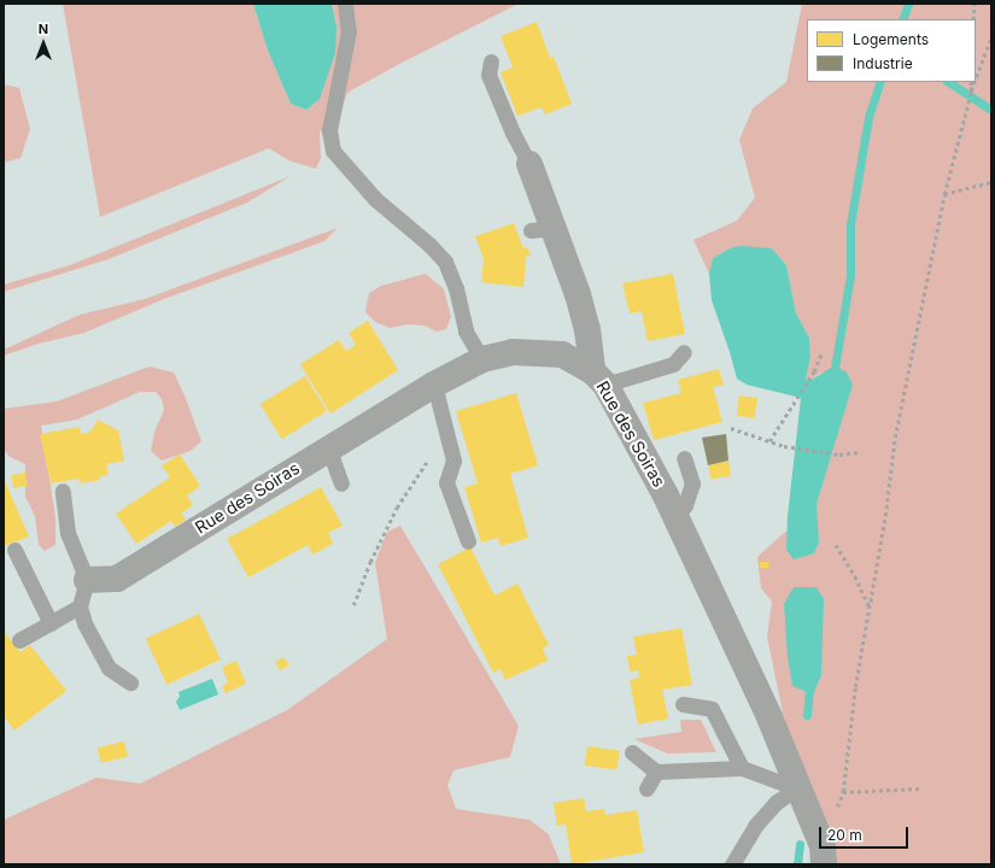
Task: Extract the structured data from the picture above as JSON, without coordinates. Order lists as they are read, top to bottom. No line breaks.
{"streets":{"street":["Rue des Soiras"]},"legend":["Logements","Industrie"],"scale_bar":"20 m","north":"top"}
